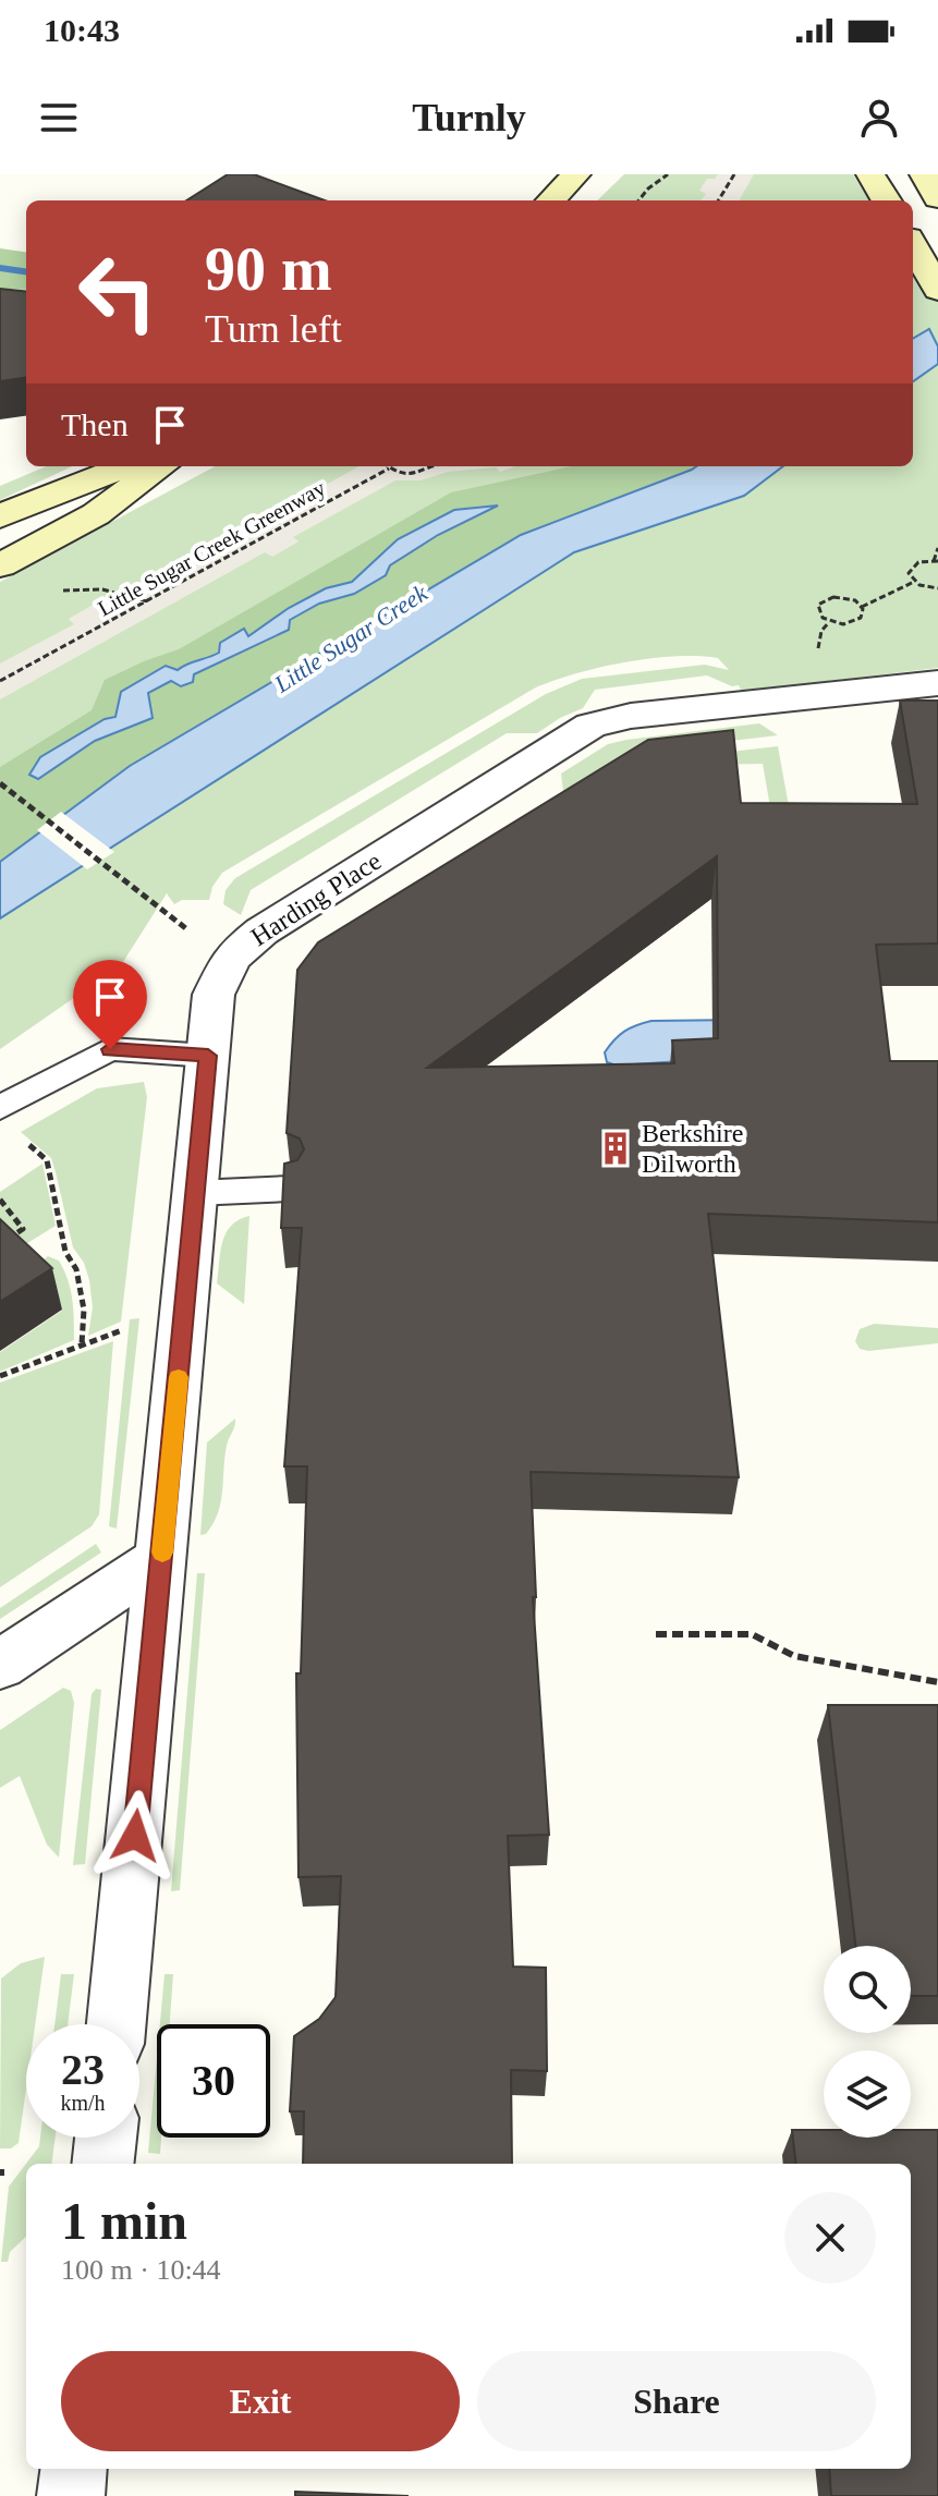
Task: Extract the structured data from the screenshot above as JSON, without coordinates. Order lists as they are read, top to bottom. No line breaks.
{"streets":{"street":["Harding Place"],"path":["Little Sugar Creek Greenway"]},"water":["Little Sugar Creek"],"places":{"building":["Berkshire Dilworth"]},"page":{"status":"10:43","header":"Turnly","turn":["90 m","Turn left"],"then":"Then","speed":"23 km/h","limit":"30","heading":["1 min","100 m · 10:44"],"buttons":["Exit","Share"]}}
